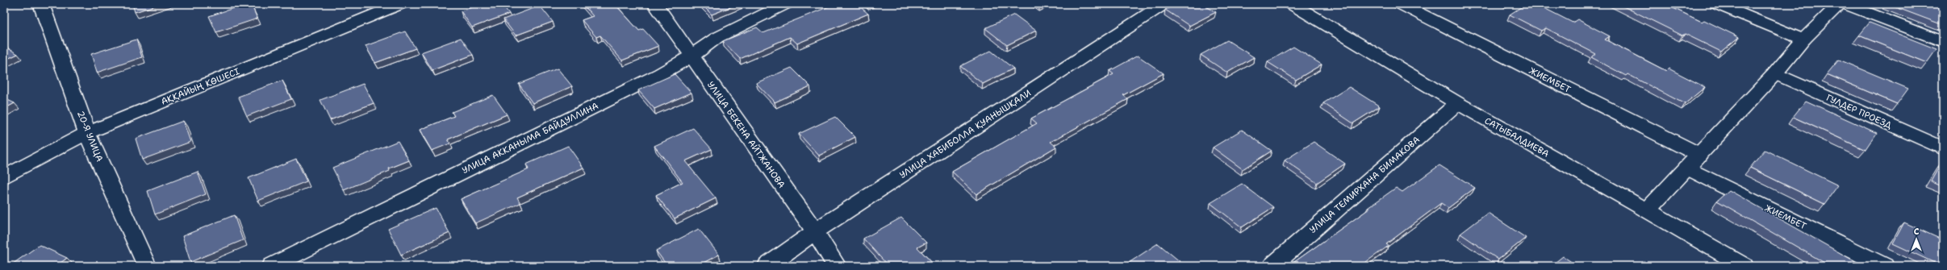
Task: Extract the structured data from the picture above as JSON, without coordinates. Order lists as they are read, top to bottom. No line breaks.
{"streets":{"street":["ЖИЕМБЕТ","АҚҚАЙЫҢ КӨШЕСІ","ГУЛДЕР ПРОЕЗД","УЛИЦА ХАБИБОЛЛА ҚУАНЫШҚАЛИ","УЛИЦА БЕКЕНА АЙТЖАНОВА","20-Я УЛИЦА","САТЫБАЛДИЕВА","УЛИЦА АККАНЫМА БАЙДУЛЛИНА","УЛИЦА ТЕМИРХАНА БИМАКОВА"]},"crossings":[["АҚҚАЙЫҢ КӨШЕСІ","20-Я УЛИЦА"],["УЛИЦА ХАБИБОЛЛА ҚУАНЫШҚАЛИ","УЛИЦА БЕКЕНА АЙТЖАНОВА"],["УЛИЦА БЕКЕНА АЙТЖАНОВА","УЛИЦА АККАНЫМА БАЙДУЛЛИНА"],["САТЫБАЛДИЕВА","УЛИЦА ТЕМИРХАНА БИМАКОВА"]],"north":"top"}
